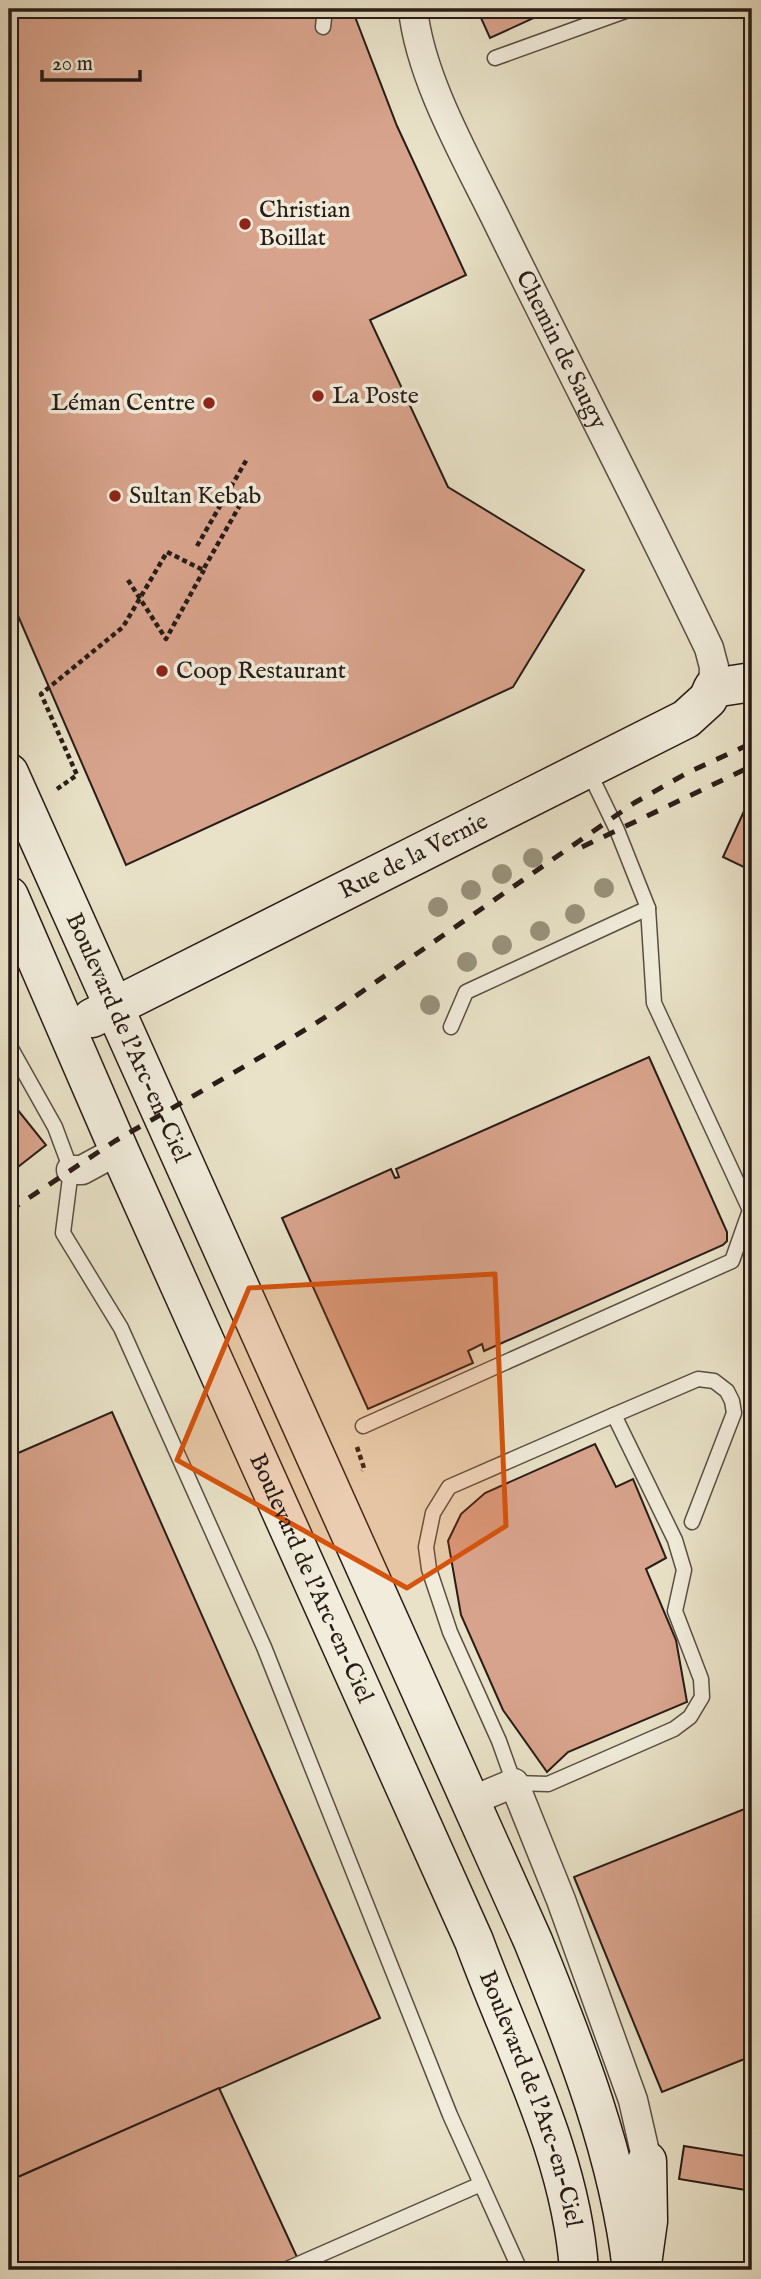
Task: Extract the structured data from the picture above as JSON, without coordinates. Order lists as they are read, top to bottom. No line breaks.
{"streets":{"main road":["Rue de la Vernie","Boulevard de l'Arc-en-Ciel"],"street":["Chemin de Saugy"]},"crossings":[["Chemin de Saugy","Rue de la Vernie"],["Rue de la Vernie","Boulevard de l'Arc-en-Ciel"]],"places":["Christian Boillat","La Poste","Léman Centre","Sultan Kebab","Coop Restaurant"],"scale_bar":"20 m"}
